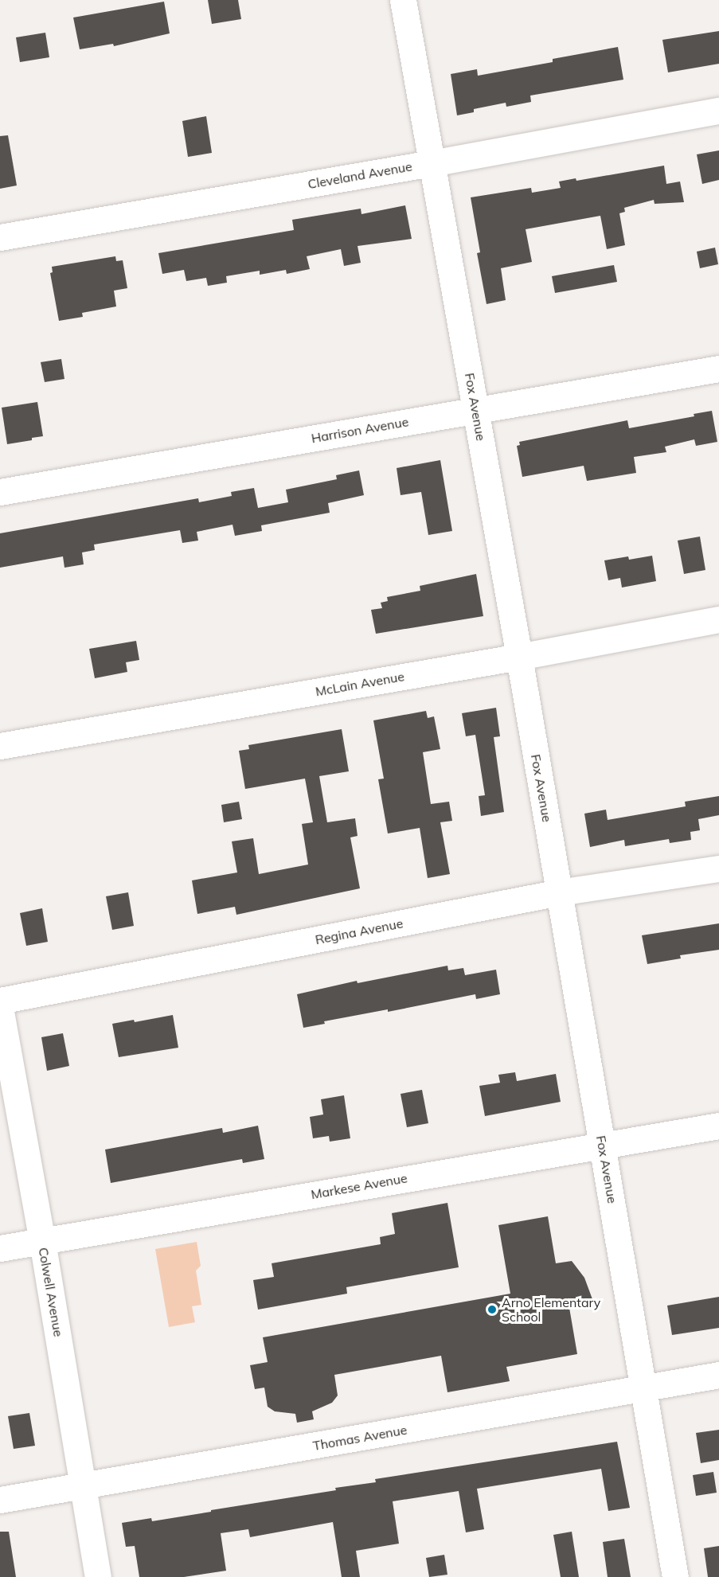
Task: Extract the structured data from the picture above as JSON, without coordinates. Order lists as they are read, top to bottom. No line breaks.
{"streets":{"street":["Cleveland Avenue","Fox Avenue","Harrison Avenue","McLain Avenue","Regina Avenue","Markese Avenue","Colwell Avenue","Thomas Avenue"]},"crossings":[["Cleveland Avenue","Fox Avenue"],["Fox Avenue","Harrison Avenue"],["Fox Avenue","McLain Avenue"],["Fox Avenue","Regina Avenue"],["Fox Avenue","Markese Avenue"],["Fox Avenue","Thomas Avenue"],["Markese Avenue","Colwell Avenue"],["Colwell Avenue","Thomas Avenue"]],"places":["Arno Elementary School"]}
